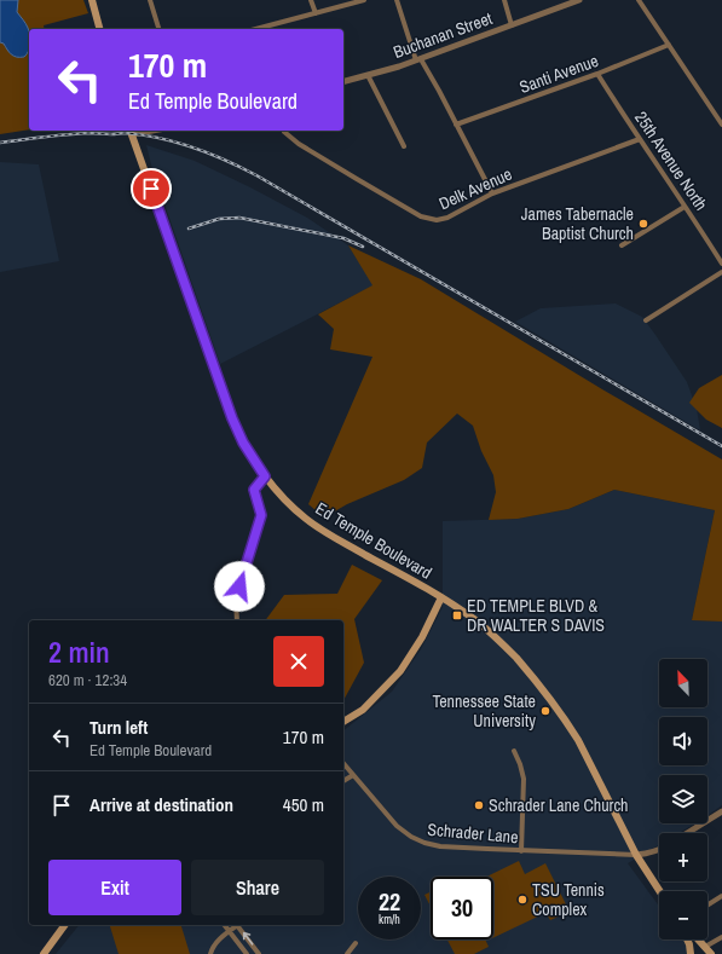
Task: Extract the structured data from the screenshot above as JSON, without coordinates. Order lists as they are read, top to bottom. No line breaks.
{"streets":{"main road":["Ed Temple Boulevard"],"street":["Buchanan Street","Santi Avenue","25th Avenue North","Delk Avenue","Schrader Lane"]},"crossings":[["Santi Avenue","25th Avenue North"],["25th Avenue North","Delk Avenue"],["Ed Temple Boulevard","Schrader Lane"]],"places":{"other":["James Tabernacle Baptist Church","Tennessee State University","Schrader Lane Church","TSU Tennis Complex"],"transit":["ED TEMPLE BLVD & DR WALTER S DAVIS"]},"north":"top left","page":{"turn":["170 m","Ed Temple Boulevard"],"heading":["2 min","620 m · 12:34"],"map_buttons":["+","−"],"list":[{"name":"Turn left","note":"Ed Temple Boulevard","value":"170 m"},{"name":"Arrive at destination","value":"450 m"}],"buttons":["Exit","Share"],"speed":"22 km/h","limit":"30"}}
